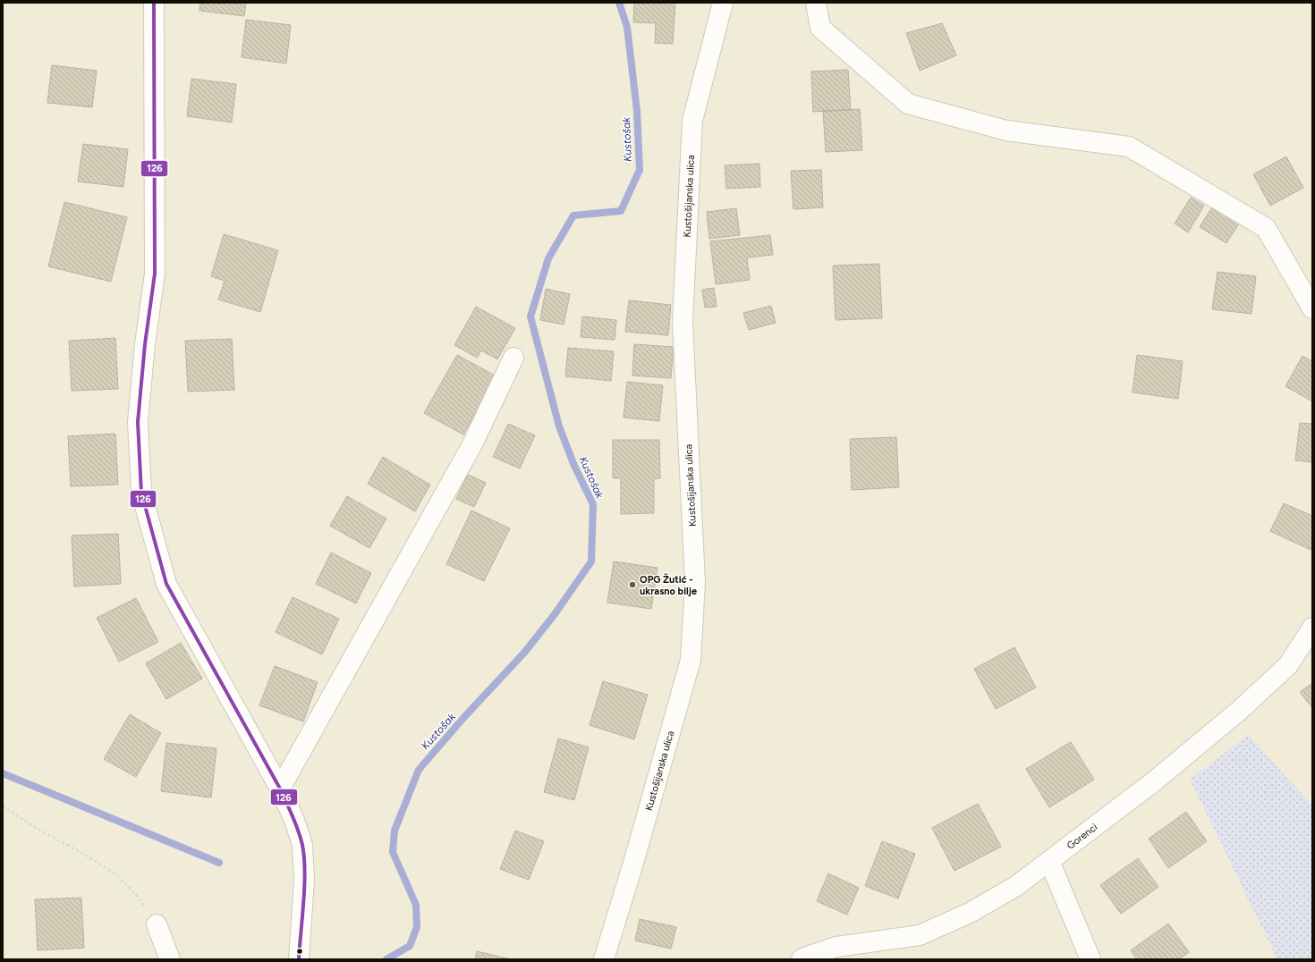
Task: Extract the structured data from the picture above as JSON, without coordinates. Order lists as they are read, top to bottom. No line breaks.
{"streets":{"street":["Kustošijanska ulica","Gorenci"]},"water":["Kustošak"],"places":["OPG Žutić - ukrasno bilje"],"lines":["transit line 126"]}
